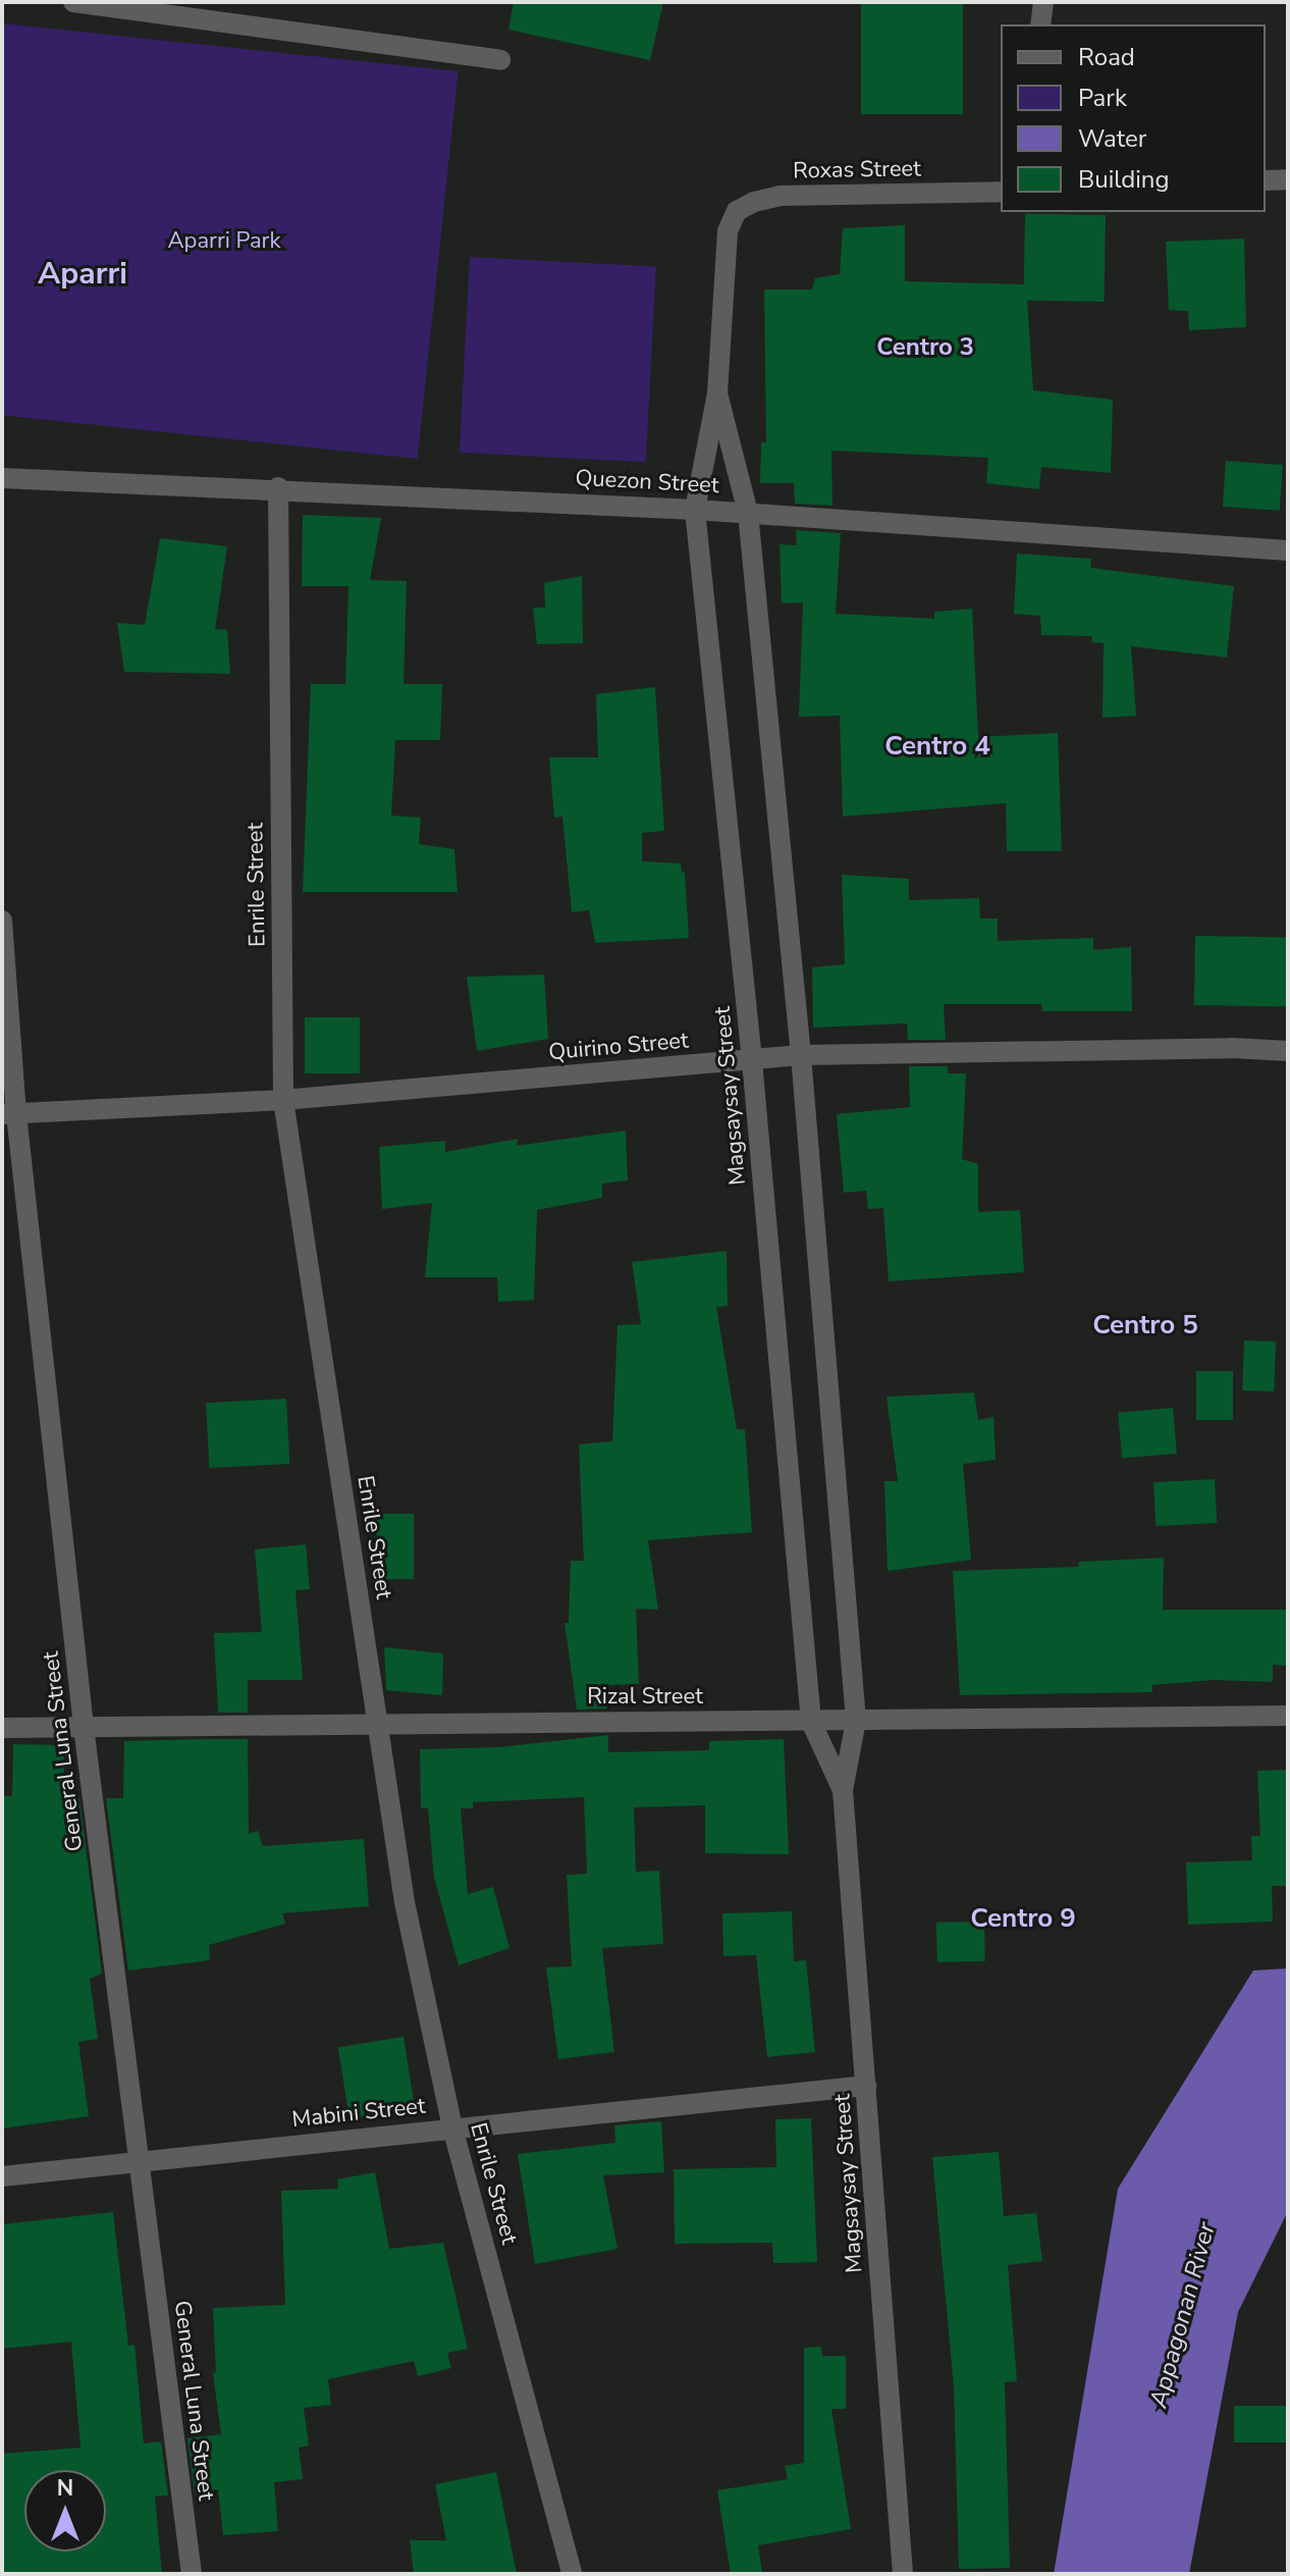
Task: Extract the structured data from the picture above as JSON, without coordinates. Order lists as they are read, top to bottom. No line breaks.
{"streets":{"street":["Roxas Street","Quezon Street","Enrile Street","Quirino Street","Magsaysay Street","Rizal Street","General Luna Street","Mabini Street"]},"crossings":[["Roxas Street","Magsaysay Street"],["Quezon Street","Enrile Street"],["Quezon Street","Magsaysay Street"],["Enrile Street","Quirino Street"],["Enrile Street","Rizal Street"],["Enrile Street","Mabini Street"],["Quirino Street","Magsaysay Street"],["Quirino Street","General Luna Street"],["Magsaysay Street","Rizal Street"],["Magsaysay Street","Mabini Street"],["Rizal Street","General Luna Street"],["General Luna Street","Mabini Street"]],"districts":["Aparri","Centro 3","Centro 4","Centro 5","Centro 9"],"water":["Appagonan River"],"parks":["Aparri Park"],"legend":["Road","Park","Water","Building"],"north":"top"}
